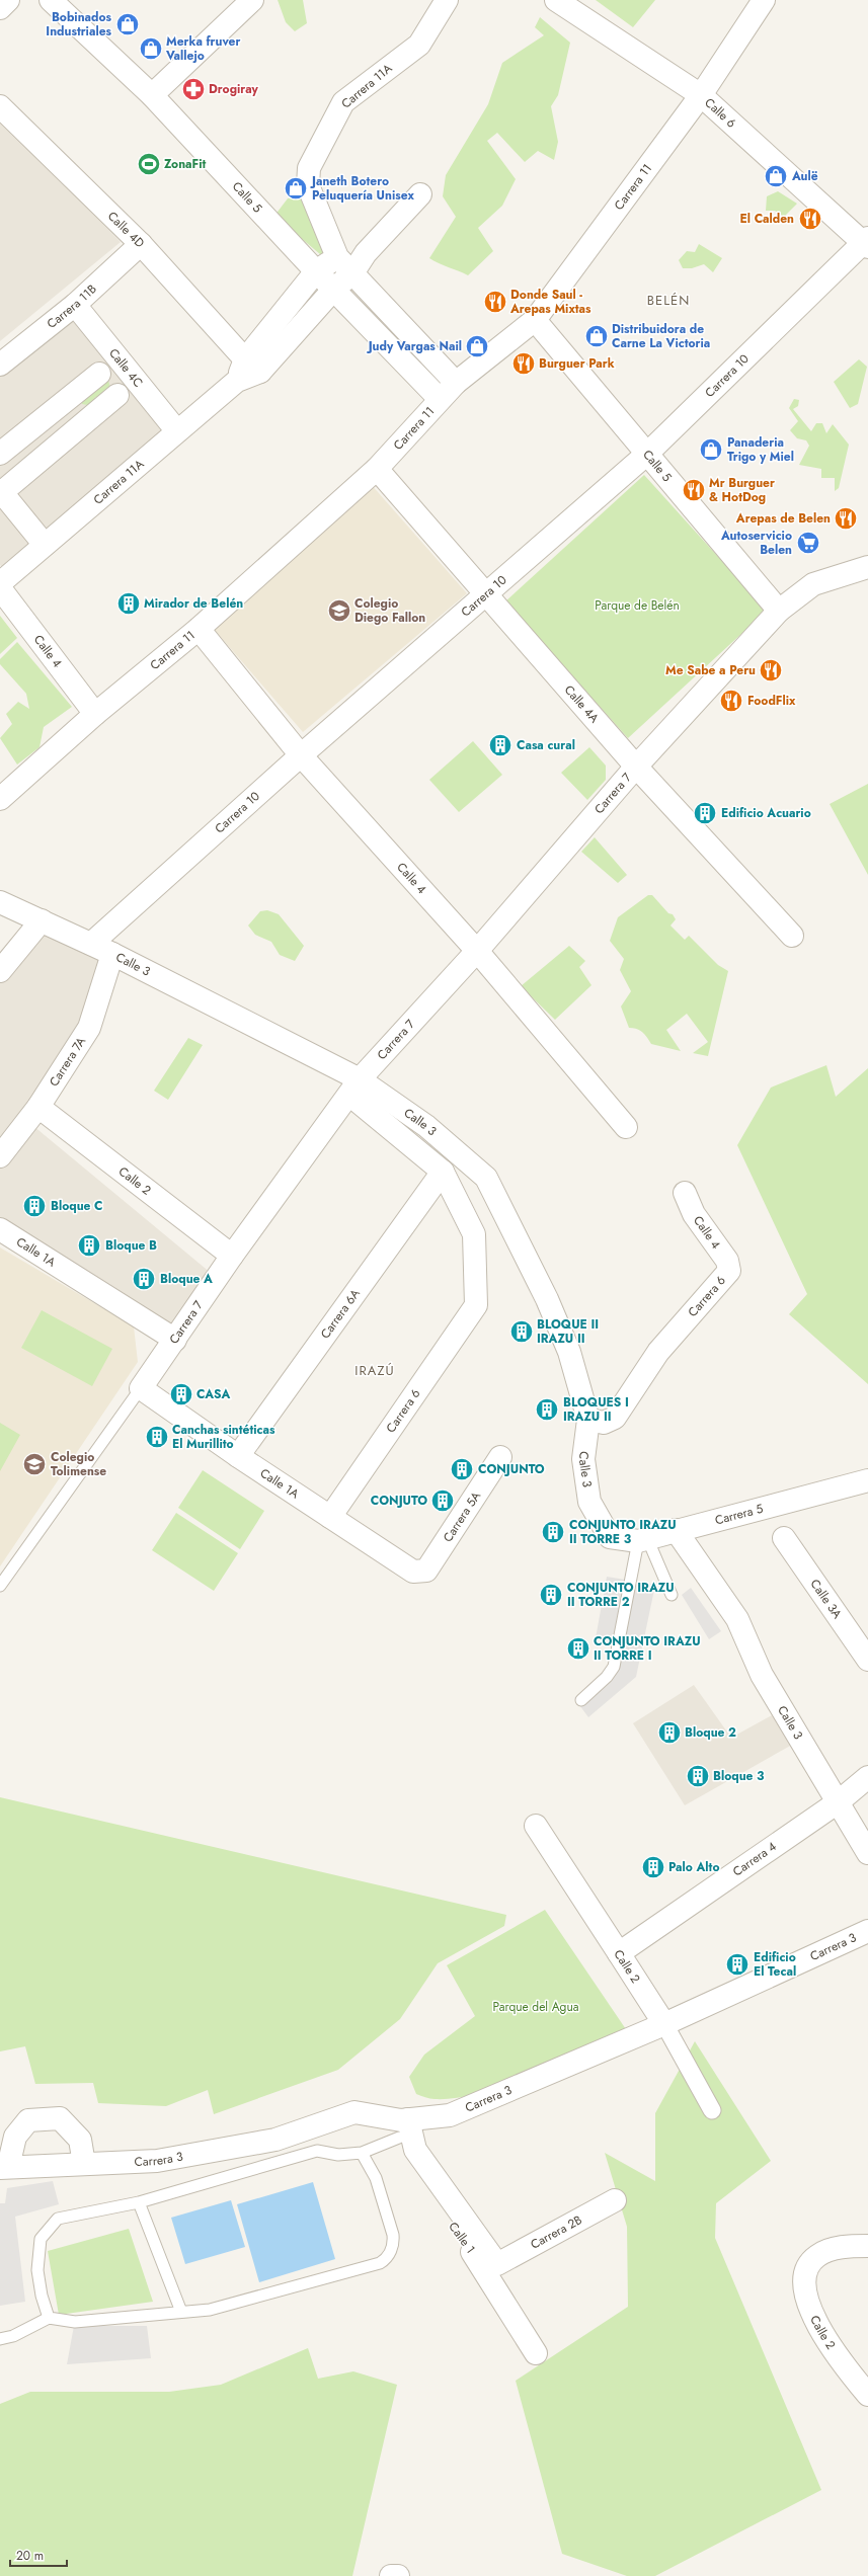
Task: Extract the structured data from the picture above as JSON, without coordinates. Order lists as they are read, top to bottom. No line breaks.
{"streets":{"street":["Carrera 11A","Calle 6","Carrera 11","Calle 5","Calle 4D","Carrera 11B","Calle 4C","Carrera 10","Calle 4","Calle 4A","Carrera 7","Calle 3","Carrera 7A","Calle 2","Calle 1A","Carrera 6","Carrera 6A","Carrera 5","Carrera 5A","Calle 3A","Carrera 4","Carrera 3","Carrera 2B","Calle 1"]},"crossings":[["Carrera 11A","Calle 5"],["Carrera 11A","Calle 4D"],["Carrera 11A","Calle 4C"],["Calle 6","Carrera 11"],["Calle 6","Carrera 10"],["Carrera 11","Calle 5"],["Carrera 11","Calle 4"],["Carrera 11","Calle 4A"],["Calle 5","Carrera 10"],["Calle 5","Carrera 7"],["Calle 4D","Carrera 11B"],["Carrera 11B","Calle 4C"],["Carrera 10","Calle 4"],["Carrera 10","Calle 4A"],["Carrera 10","Calle 3"],["Calle 4","Carrera 7"],["Calle 4","Carrera 6"],["Calle 4A","Carrera 7"],["Carrera 7","Calle 3"],["Carrera 7","Calle 2"],["Carrera 7","Calle 1A"],["Calle 3","Carrera 7A"],["Calle 3","Carrera 6"],["Calle 3","Carrera 6A"],["Calle 3","Carrera 5"],["Calle 3","Carrera 4"],["Carrera 7A","Calle 2"],["Calle 2","Carrera 4"],["Calle 2","Carrera 3"],["Calle 1A","Carrera 6"],["Calle 1A","Carrera 6A"],["Calle 1A","Carrera 5A"],["Carrera 3","Calle 1"],["Carrera 2B","Calle 1"]],"districts":["BELÉN","IRAZÚ"],"parks":["Parque de Belén","Parque del Agua"],"places":{"shop":["Bobinados Industriales","Merka fruver Vallejo","Aulë","Janeth Botero Peluquería Unisex","Distribuidora de Carne La Victoria","Judy Vargas Nail","Panaderia Trigo y Miel"],"pharmacy":["Drogiray"],"sports":["ZonaFit"],"restaurant":["El Calden","Donde Saul - Arepas Mixtas","Burguer Park","Mr Burguer & HotDog","Arepas de Belen","Me Sabe a Peru","FoodFlix"],"supermarket":["Autoservicio Belen"],"building":["Mirador de Belén","Casa cural","Edificio Acuario","Bloque C","Bloque B","Bloque A","BLOQUE II IRAZU II","CASA","BLOQUES I IRAZU II","Canchas sintéticas El Murillito","CONJUNTO","CONJUTO","CONJUNTO IRAZU II TORRE 3","CONJUNTO IRAZU II TORRE 2","CONJUNTO IRAZU II TORRE I","Bloque 2","Bloque 3","Palo Alto","Edificio El Tecal"],"school or university":["Colegio Diego Fallon","Colegio Tolimense"]},"scale_bar":"20 m"}
